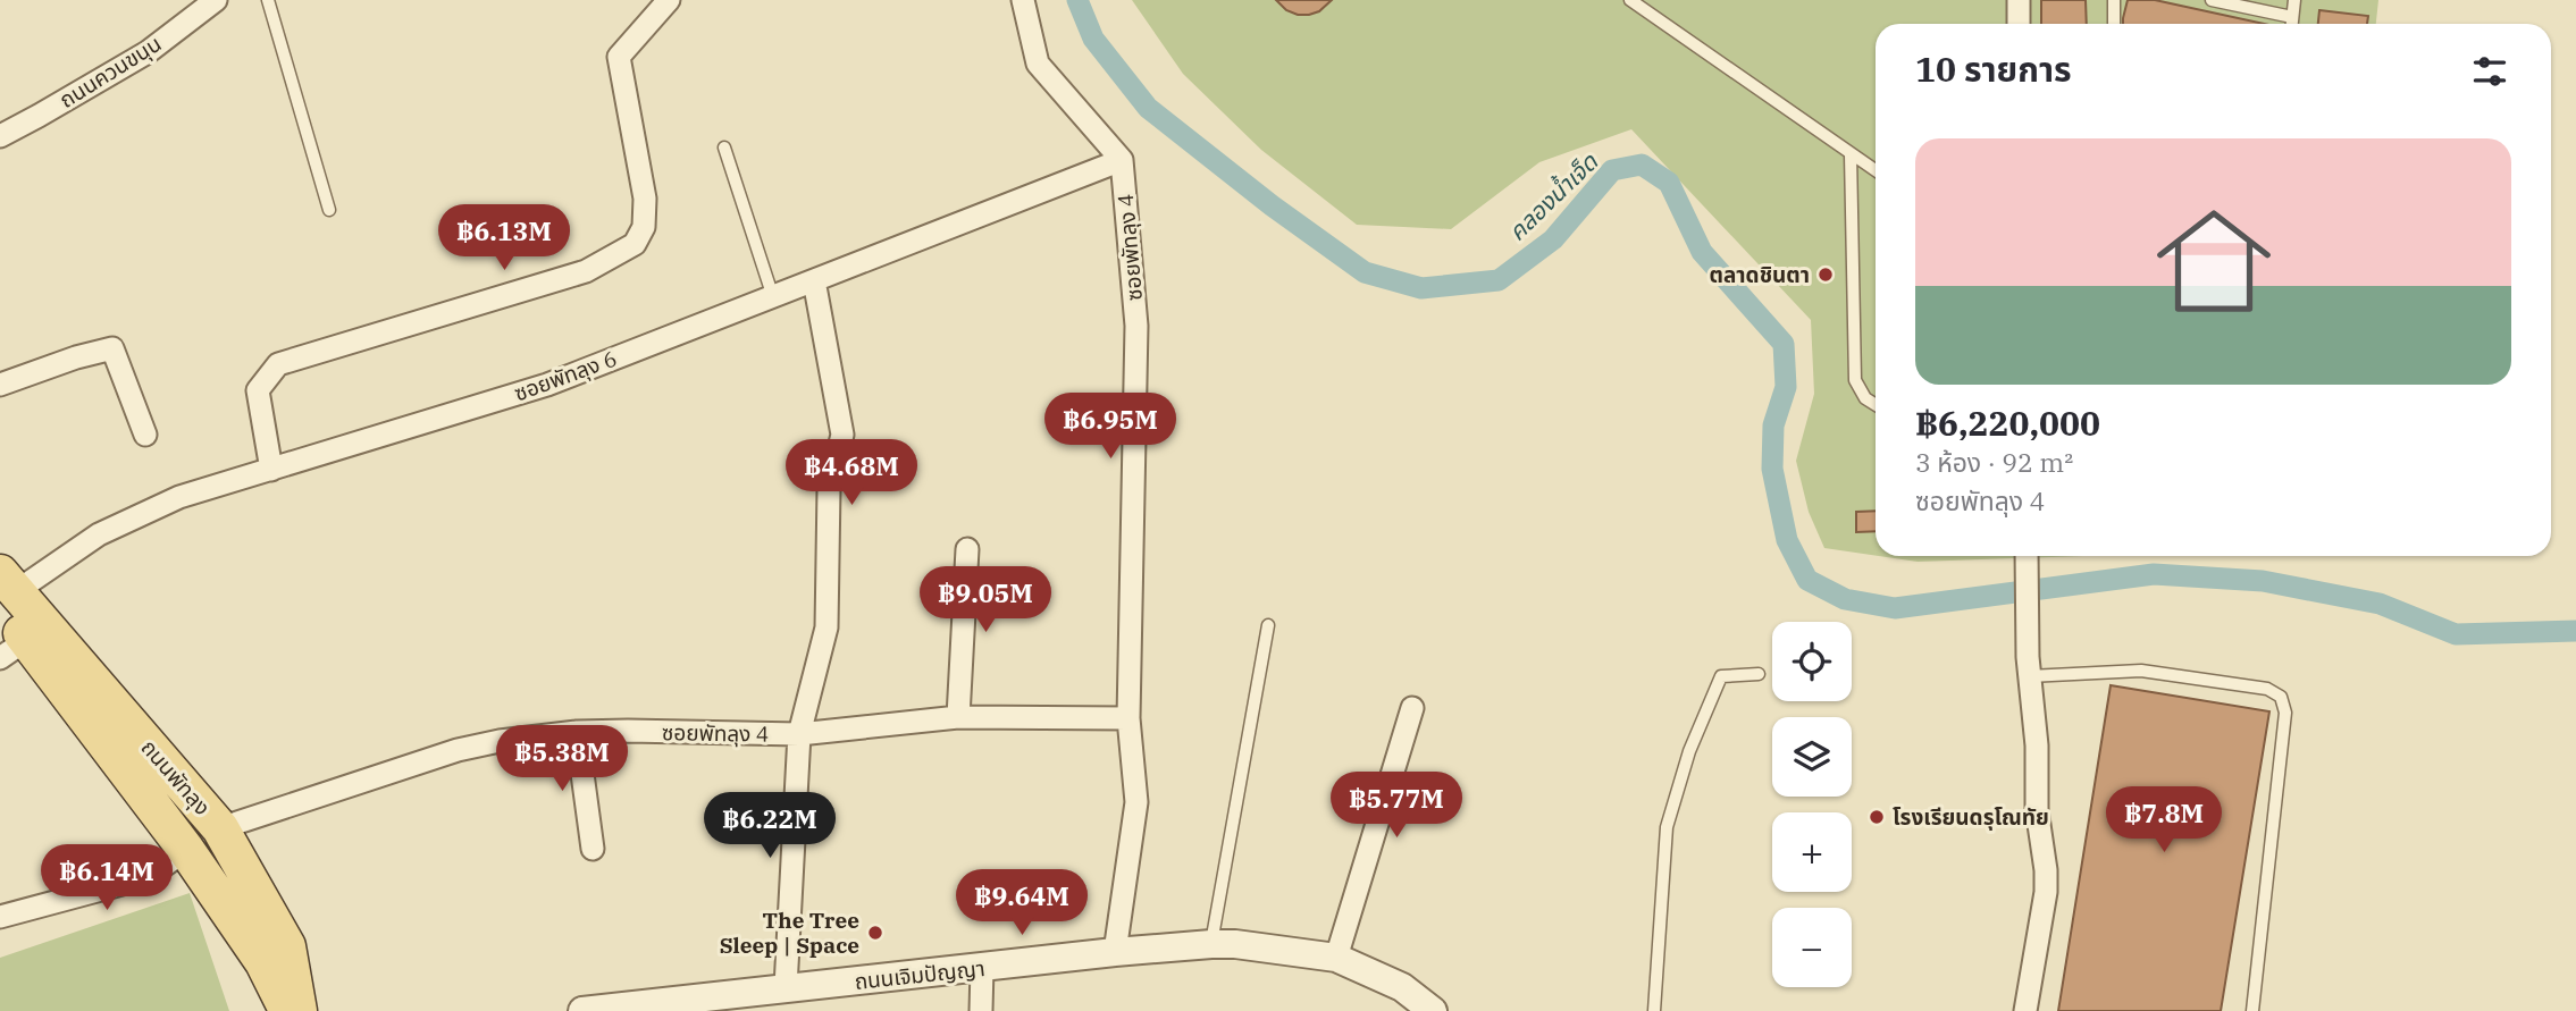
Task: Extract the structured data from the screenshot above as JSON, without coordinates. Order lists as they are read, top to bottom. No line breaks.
{"streets":{"main road":["ถนนพัทลุง"],"street":["ถนนควนขนุน","ซอยพัทลุง 4","ซอยพัทลุง 6","ถนนเจิมปัญญา"]},"crossings":[["ซอยพัทลุง 4","ซอยพัทลุง 6"],["ซอยพัทลุง 4","ถนนพัทลุง"],["ซอยพัทลุง 4","ถนนเจิมปัญญา"],["ซอยพัทลุง 6","ถนนพัทลุง"]],"water":["คลองน้ำเจ็ด"],"places":["ตลาดชินตา","โรงเรียนดรุโณทัย","The Tree Sleep | Space"],"page":{"heading":"10 รายการ","list":[{"name":"฿6,220,000","note":"3 ห้อง · 92 m² · ซอยพัทลุง 4"}],"price":["฿6.13M","฿6.95M","฿4.68M","฿9.05M","฿5.38M","฿5.77M","฿7.8M","฿6.22M","฿6.14M","฿9.64M"],"map_buttons":["+","−"]}}
